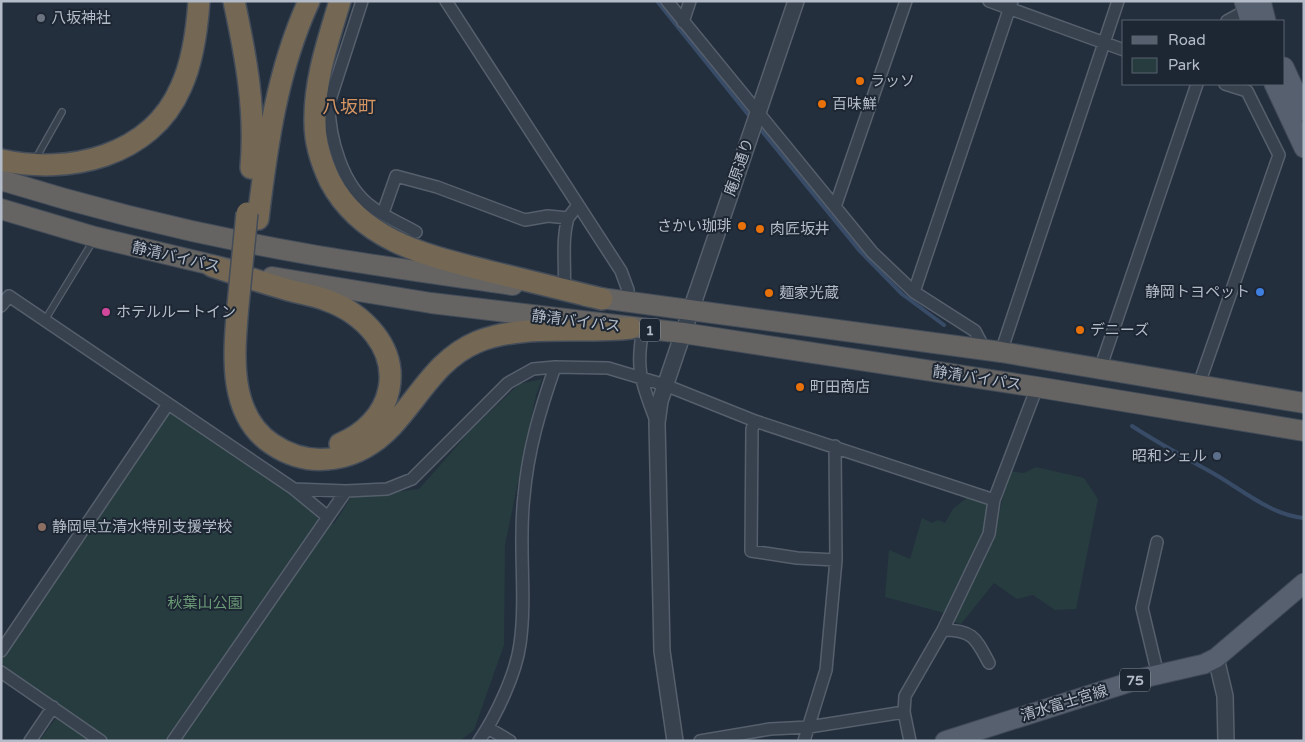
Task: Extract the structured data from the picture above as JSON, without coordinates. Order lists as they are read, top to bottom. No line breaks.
{"streets":{"highway":["静清バイパス","1"],"main road":["75","清水富士宮線"],"street":["庵原通り"]},"crossings":[["庵原通り","静清バイパス"]],"districts":["八坂町"],"parks":["秋葉山公園"],"places":["八坂神社","ラッソ","百味鮮","さかい珈琲","肉匠坂井","静岡トヨペット","麺家光蔵","ホテルルートイン","デニーズ","町田商店","昭和シェル","静岡県立清水特別支援学校"],"legend":["Road","Park"]}
